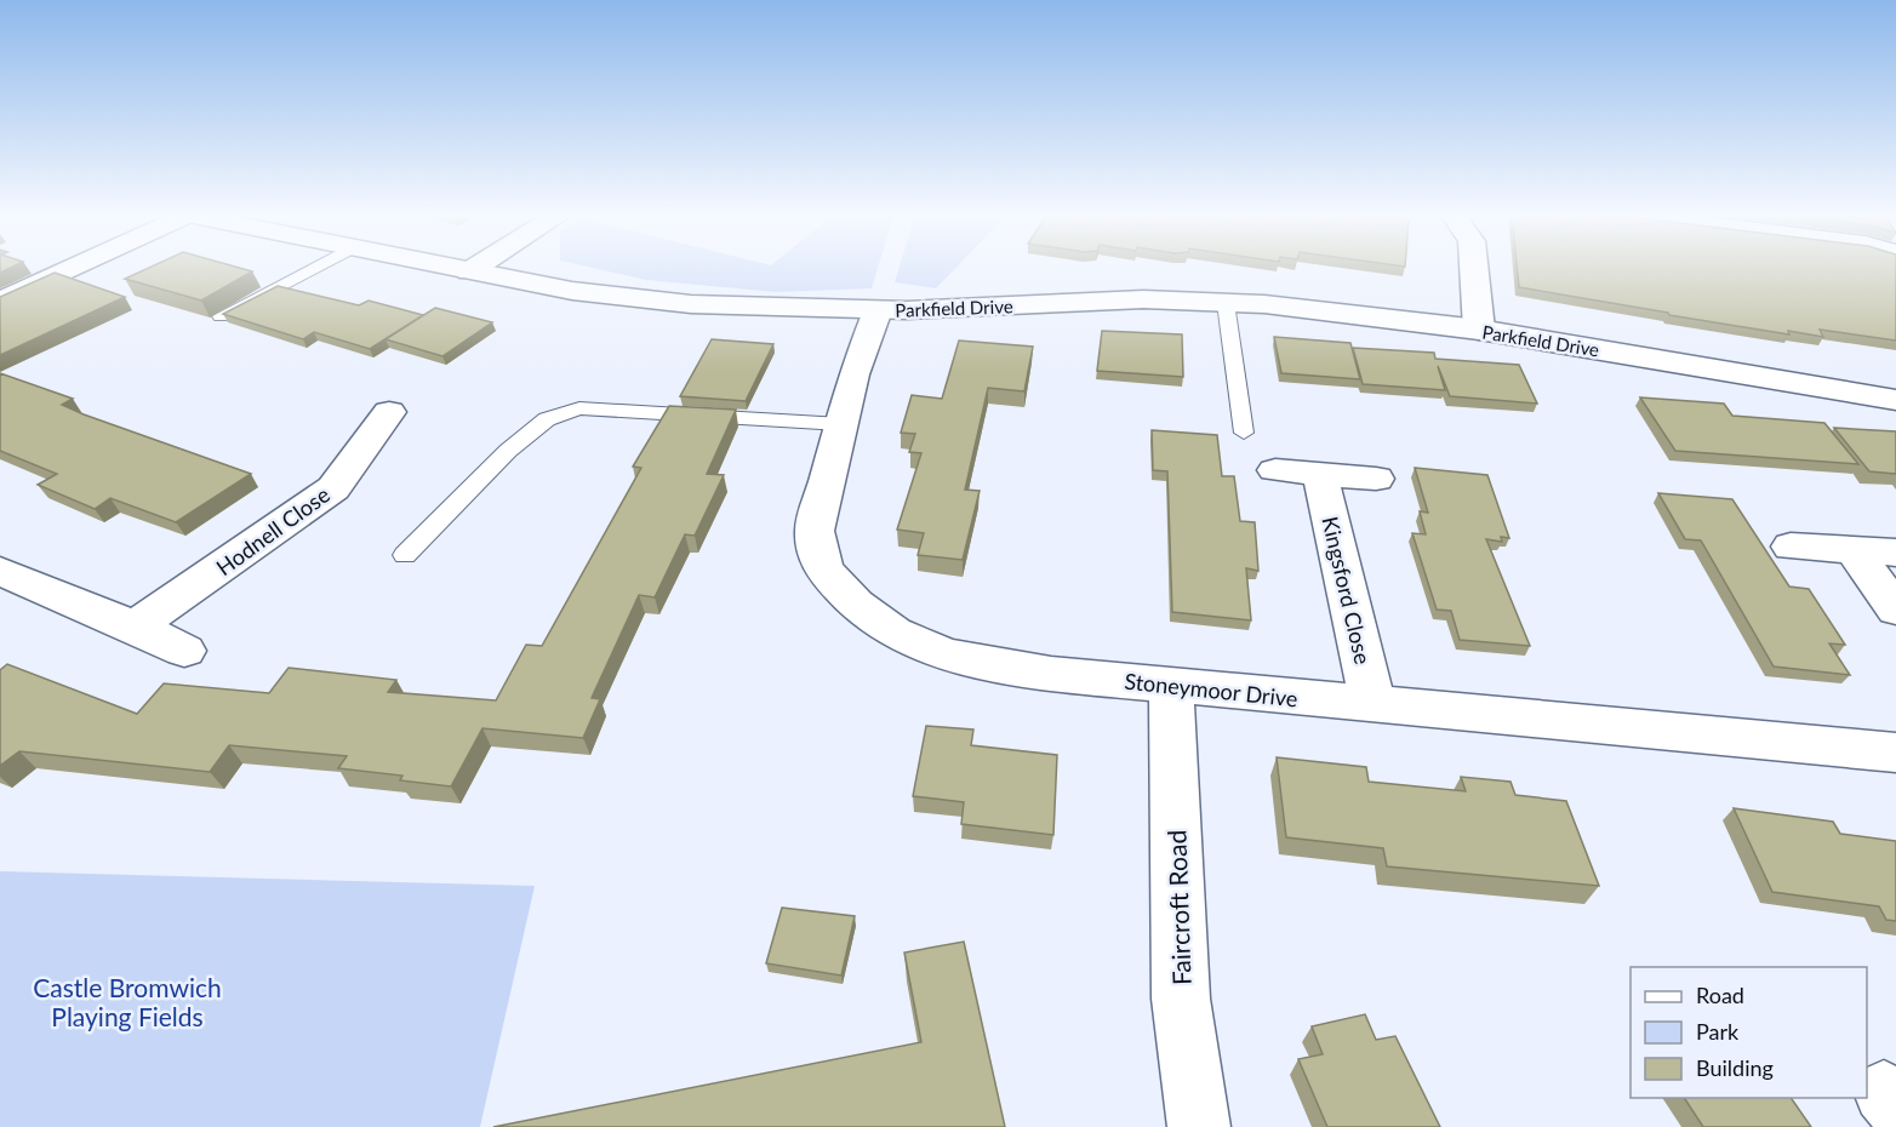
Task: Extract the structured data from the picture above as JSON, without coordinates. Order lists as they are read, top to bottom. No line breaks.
{"streets":{"street":["Parkfield Drive","Hodnell Close","Kingsford Close","Stoneymoor Drive","Faircroft Road"]},"crossings":[["Parkfield Drive","Stoneymoor Drive"],["Kingsford Close","Stoneymoor Drive"],["Stoneymoor Drive","Faircroft Road"]],"parks":["Castle Bromwich Playing Fields"],"legend":["Road","Park","Building"]}
